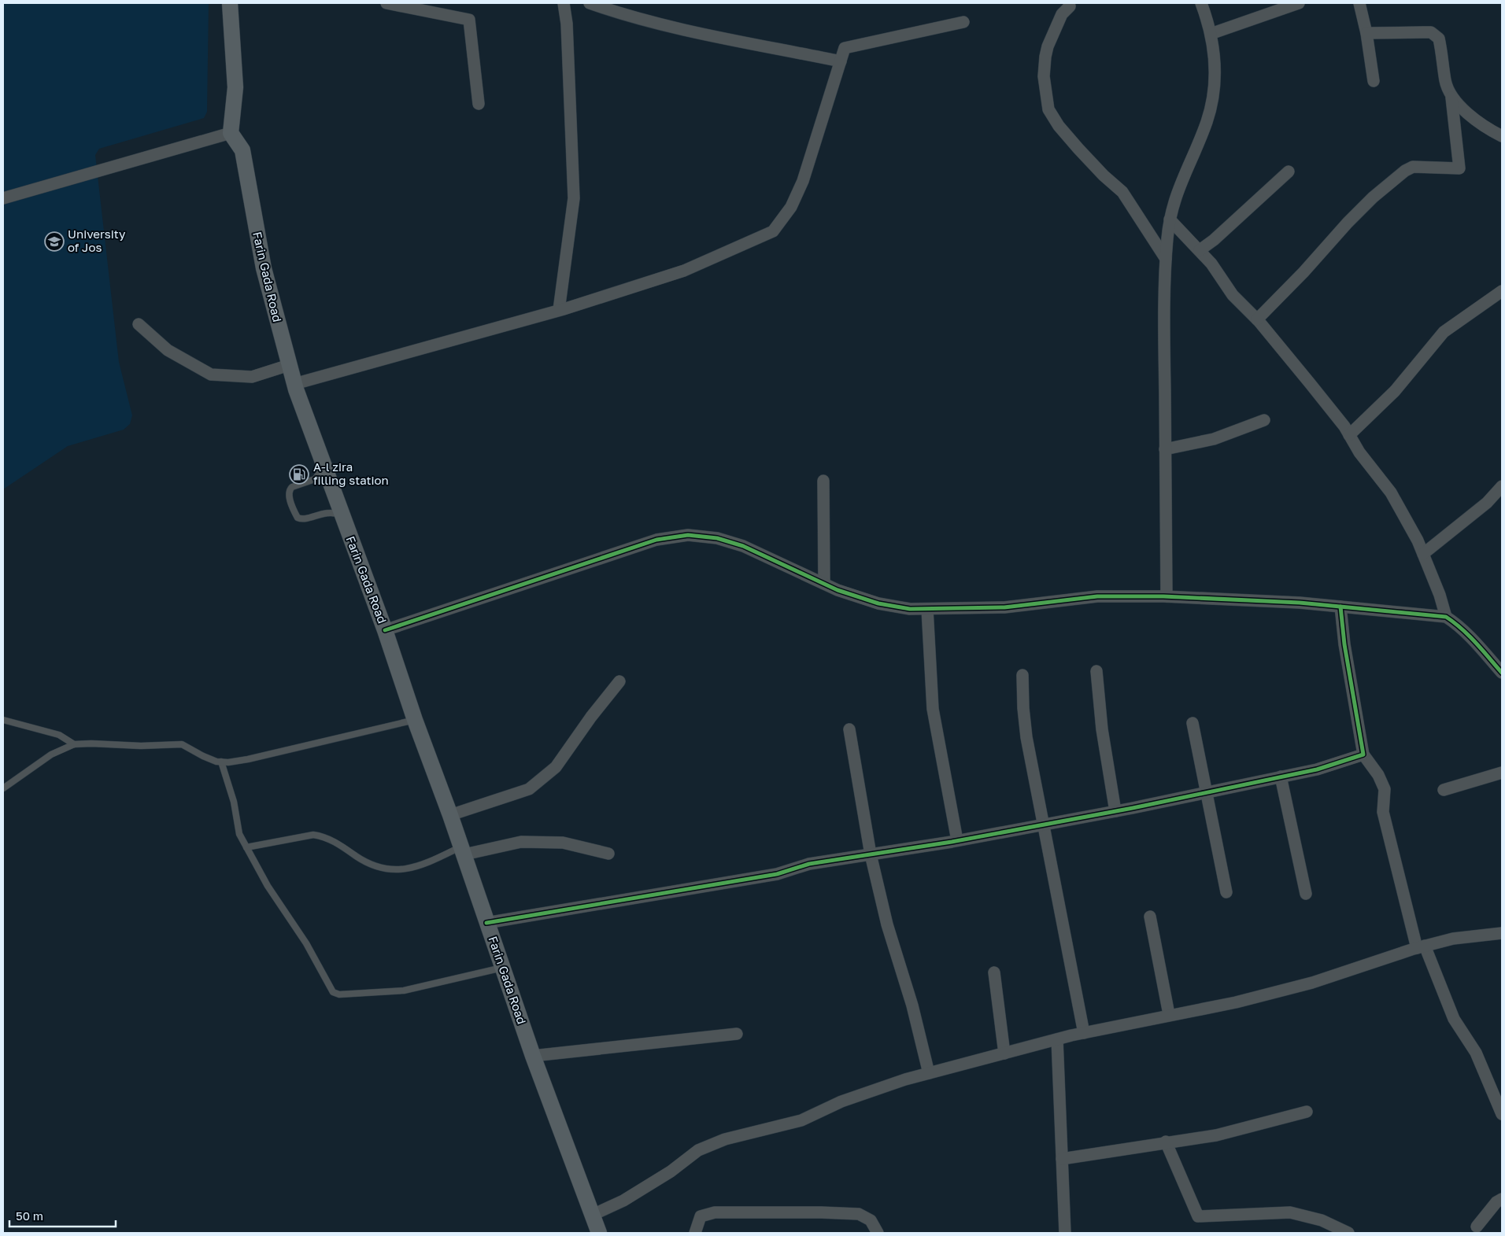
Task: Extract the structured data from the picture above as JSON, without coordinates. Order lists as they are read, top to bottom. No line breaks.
{"streets":{"main road":["Farin Gada Road"]},"places":{"school or university":["University of Jos"],"fuel station":["A-l zira filling station"]},"scale_bar":"50 m"}
